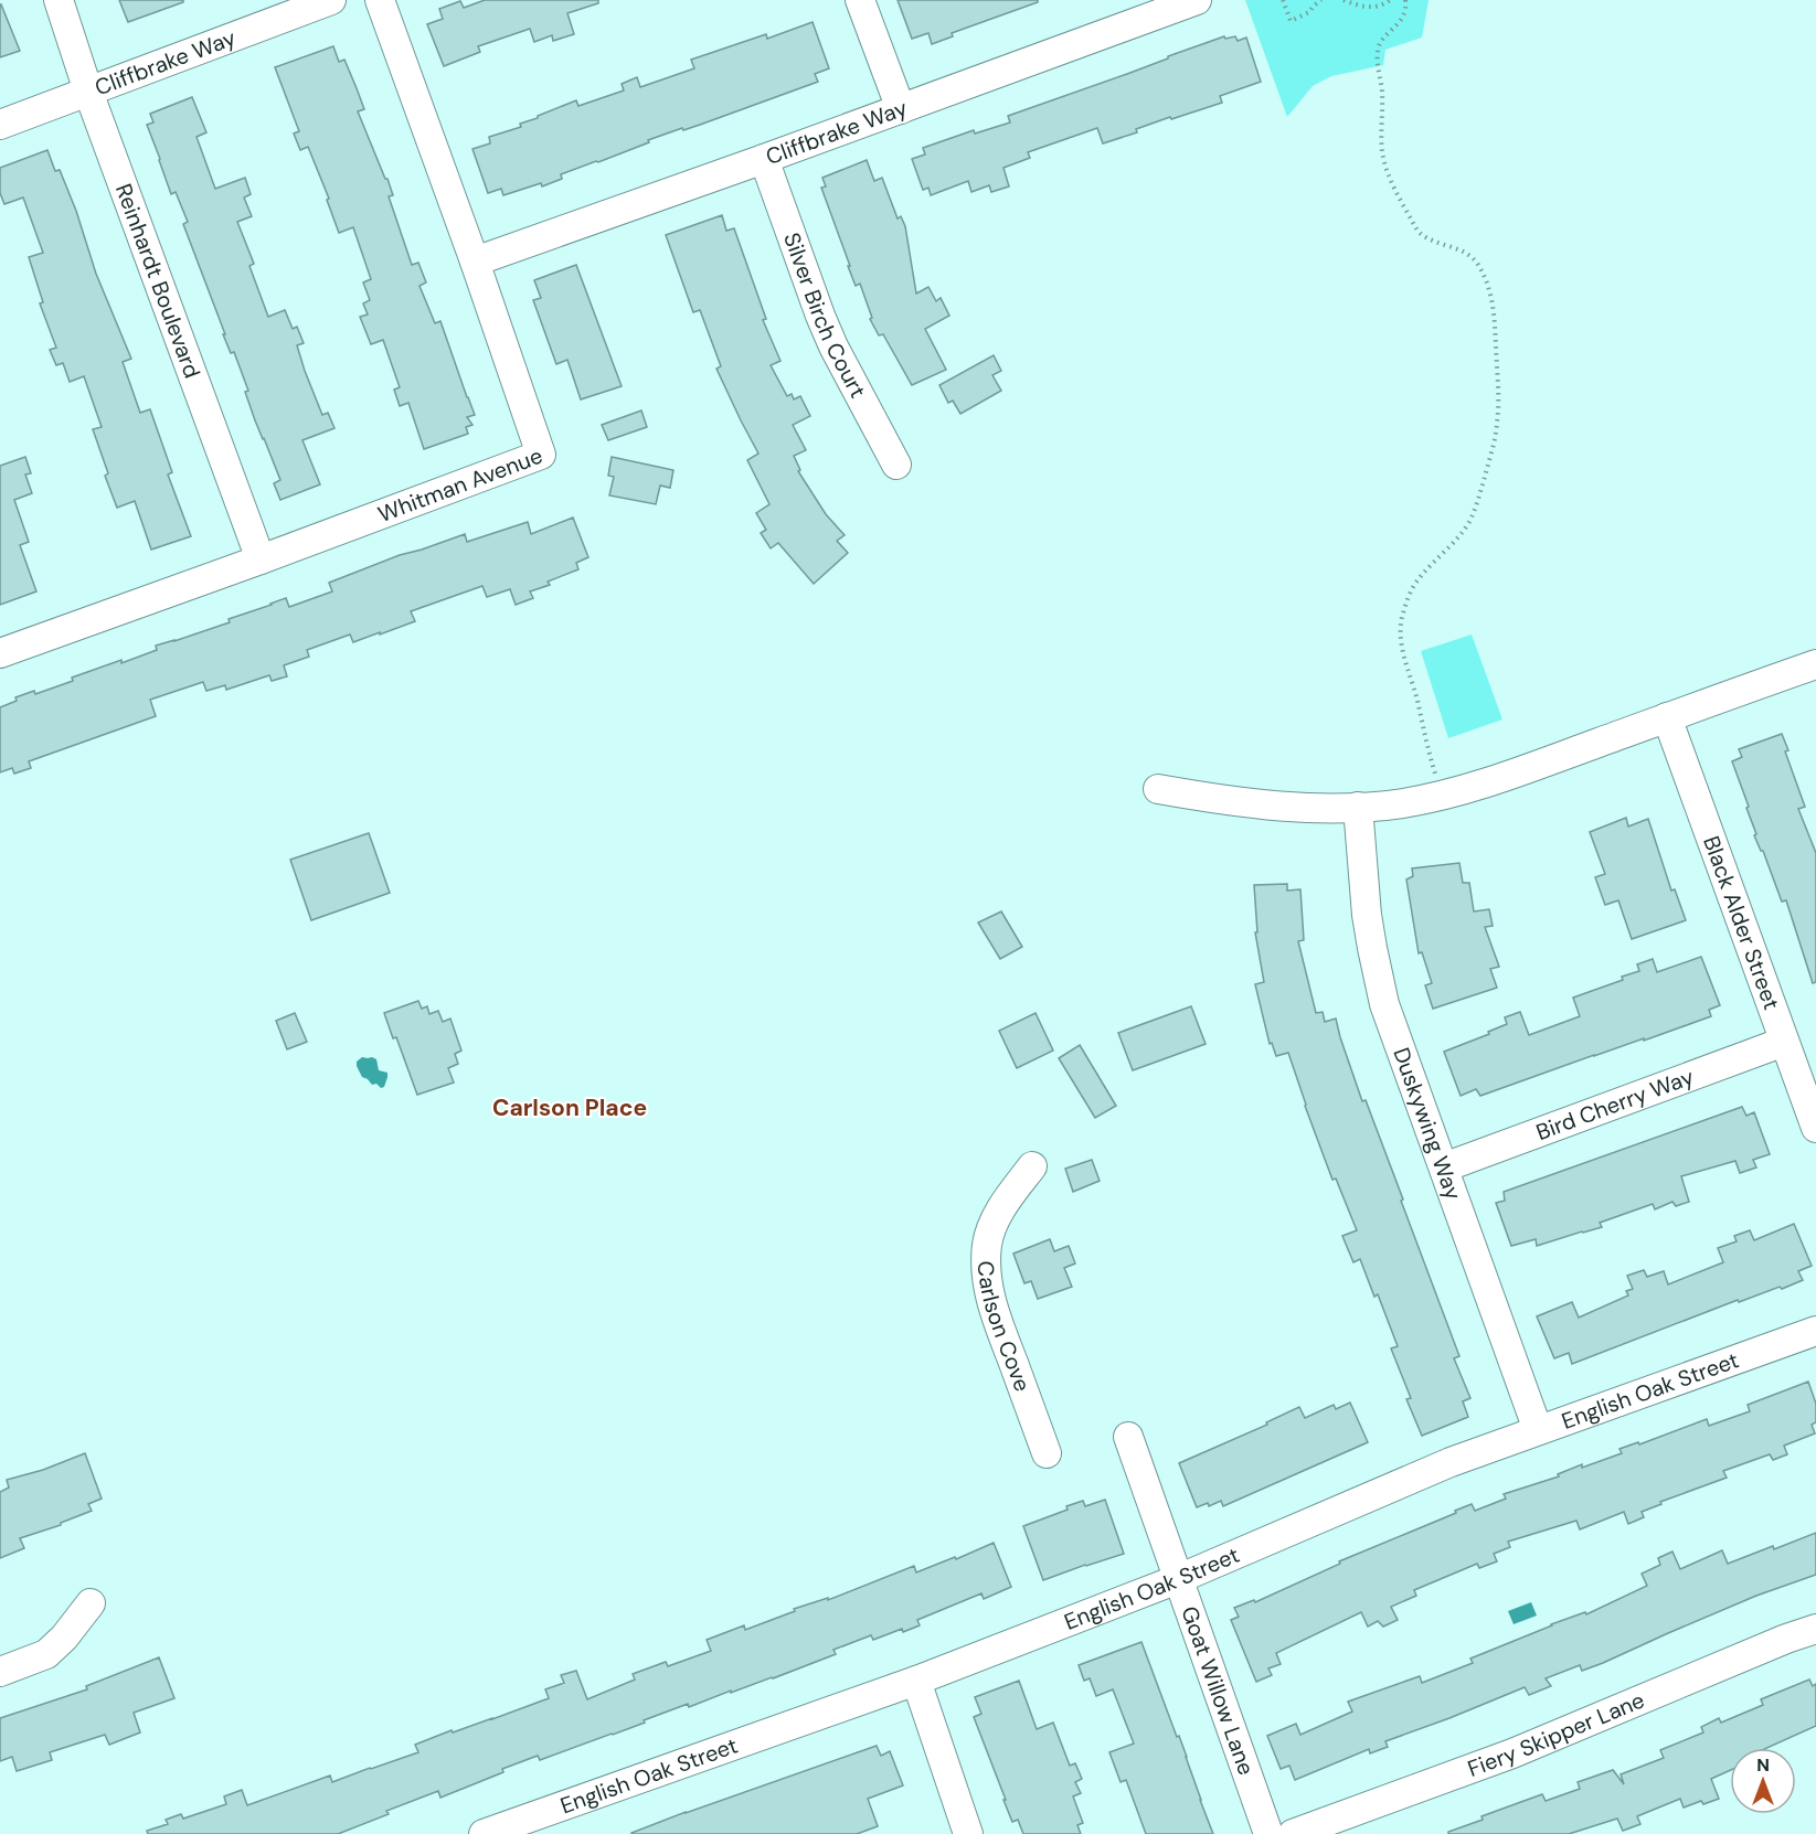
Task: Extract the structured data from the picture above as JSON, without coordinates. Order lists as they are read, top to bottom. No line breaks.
{"streets":{"street":["Cliffbrake Way","Reinhardt Boulevard","Silver Birch Court","Whitman Avenue","Black Alder Street","Bird Cherry Way","Duskywing Way","Carlson Cove","English Oak Street","Goat Willow Lane","Fiery Skipper Lane"]},"crossings":[["Cliffbrake Way","Reinhardt Boulevard"],["Cliffbrake Way","Silver Birch Court"],["Cliffbrake Way","Whitman Avenue"],["Reinhardt Boulevard","Whitman Avenue"],["Black Alder Street","Bird Cherry Way"],["Bird Cherry Way","Duskywing Way"],["Duskywing Way","English Oak Street"],["English Oak Street","Goat Willow Lane"]],"districts":["Carlson Place"],"north":"top"}
